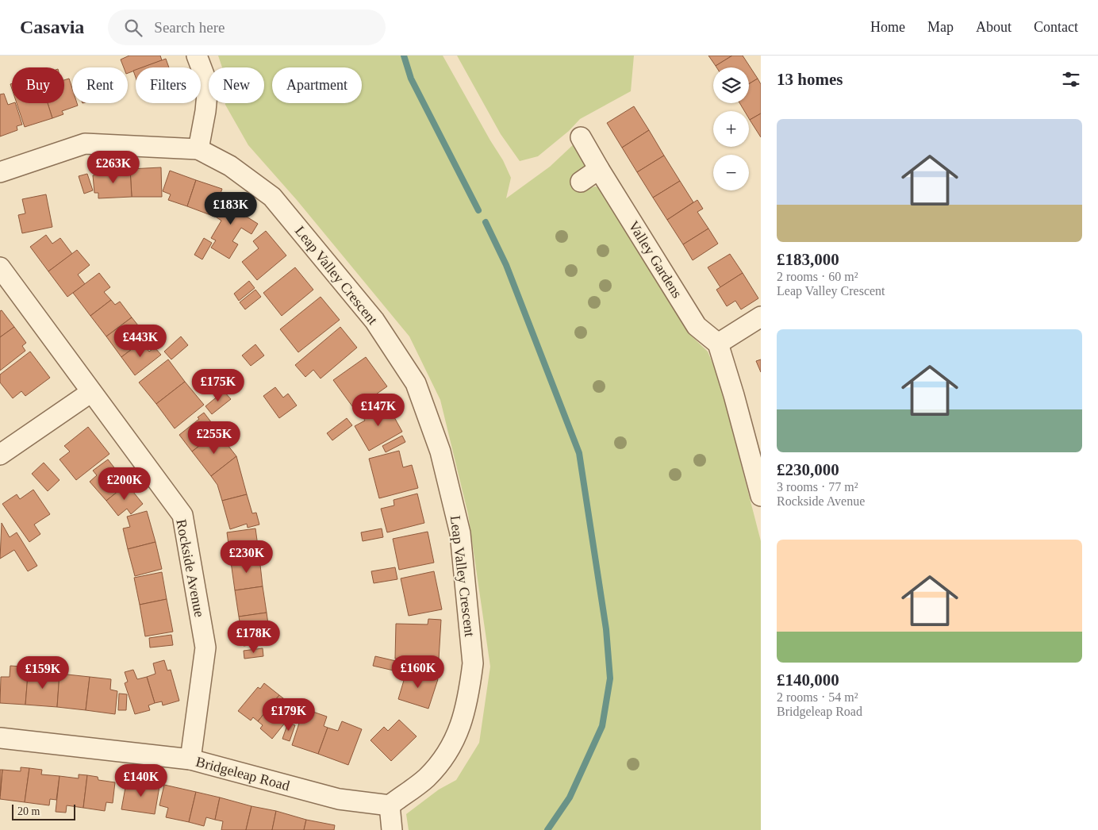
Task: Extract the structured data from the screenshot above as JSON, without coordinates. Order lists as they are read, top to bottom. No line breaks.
{"streets":{"street":["Valley Gardens","Leap Valley Crescent","Rockside Avenue","Bridgeleap Road"]},"crossings":[["Leap Valley Crescent","Bridgeleap Road"],["Rockside Avenue","Bridgeleap Road"]],"scale_bar":"20 m","page":{"header":"Casavia","search":"Search here","nav":["Home","Map","About","Contact"],"heading":"13 homes","map_buttons":["+","−"],"chip":["Buy","Rent","Filters","New","Apartment"],"list":[{"name":"£183,000","note":"2 rooms · 60 m² · Leap Valley Crescent"},{"name":"£230,000","note":"3 rooms · 77 m² · Rockside Avenue"},{"name":"£140,000","note":"2 rooms · 54 m² · Bridgeleap Road"}],"price":["£263K","£183K","£443K","£175K","£147K","£255K","£200K","£230K","£178K","£160K","£159K","£179K","£140K"],"scale":"20 m"}}
